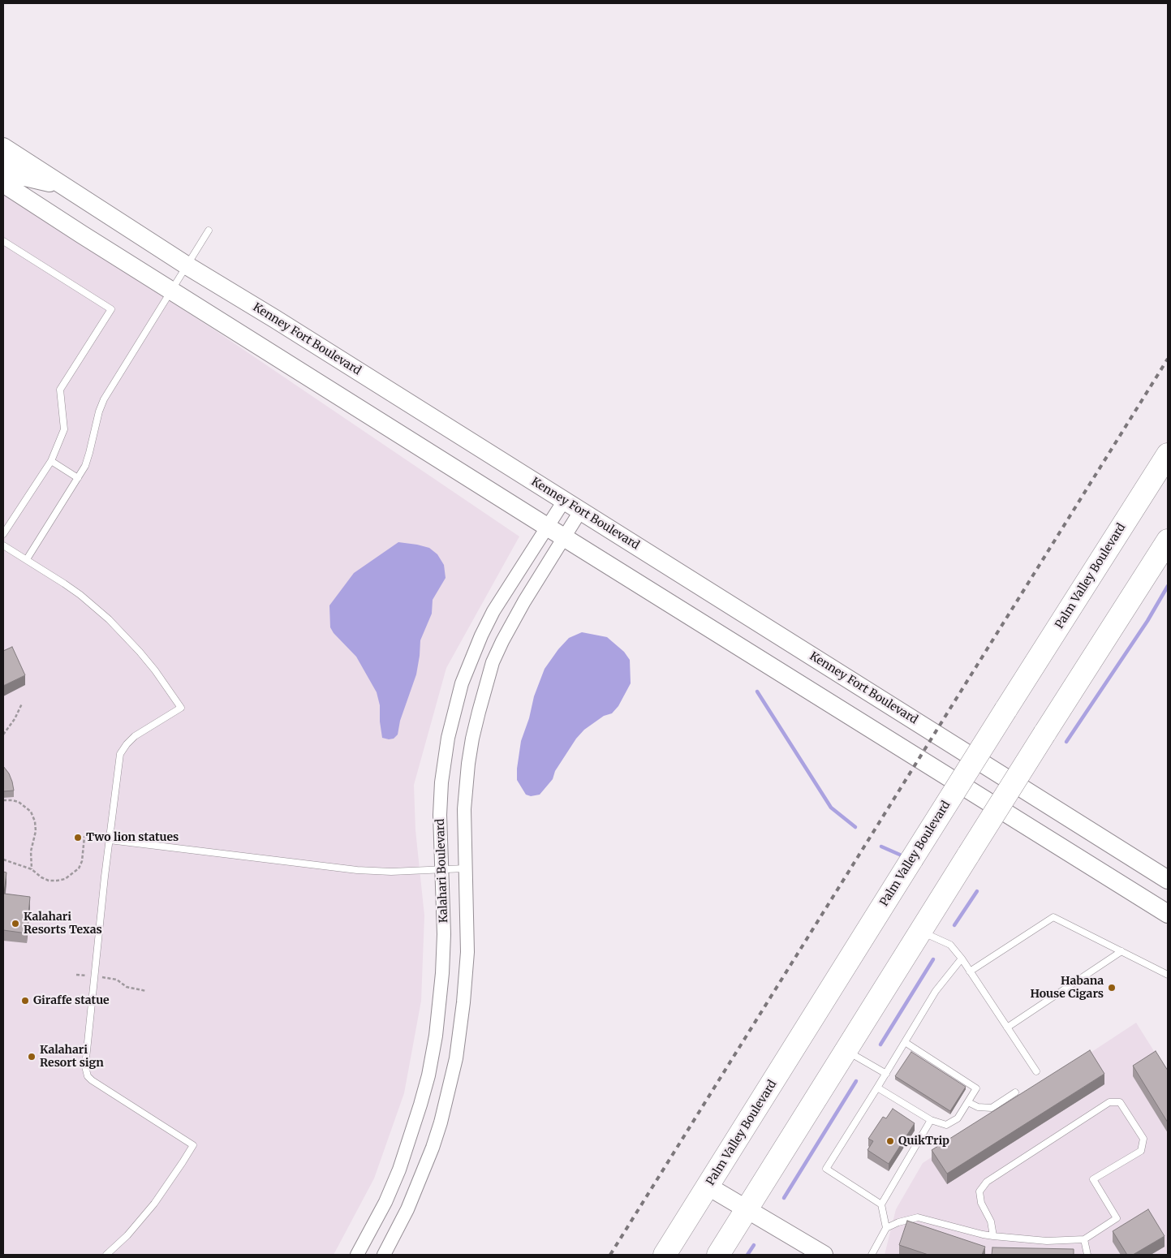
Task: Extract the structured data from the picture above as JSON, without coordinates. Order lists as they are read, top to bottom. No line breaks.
{"streets":{"highway":["Palm Valley Boulevard"],"main road":["Kenney Fort Boulevard"],"street":["Kalahari Boulevard"]},"crossings":[["Kenney Fort Boulevard","Kalahari Boulevard"]],"places":["Two lion statues","Kalahari Resorts Texas","Habana House Cigars","Giraffe statue","Kalahari Resort sign","QuikTrip"]}
